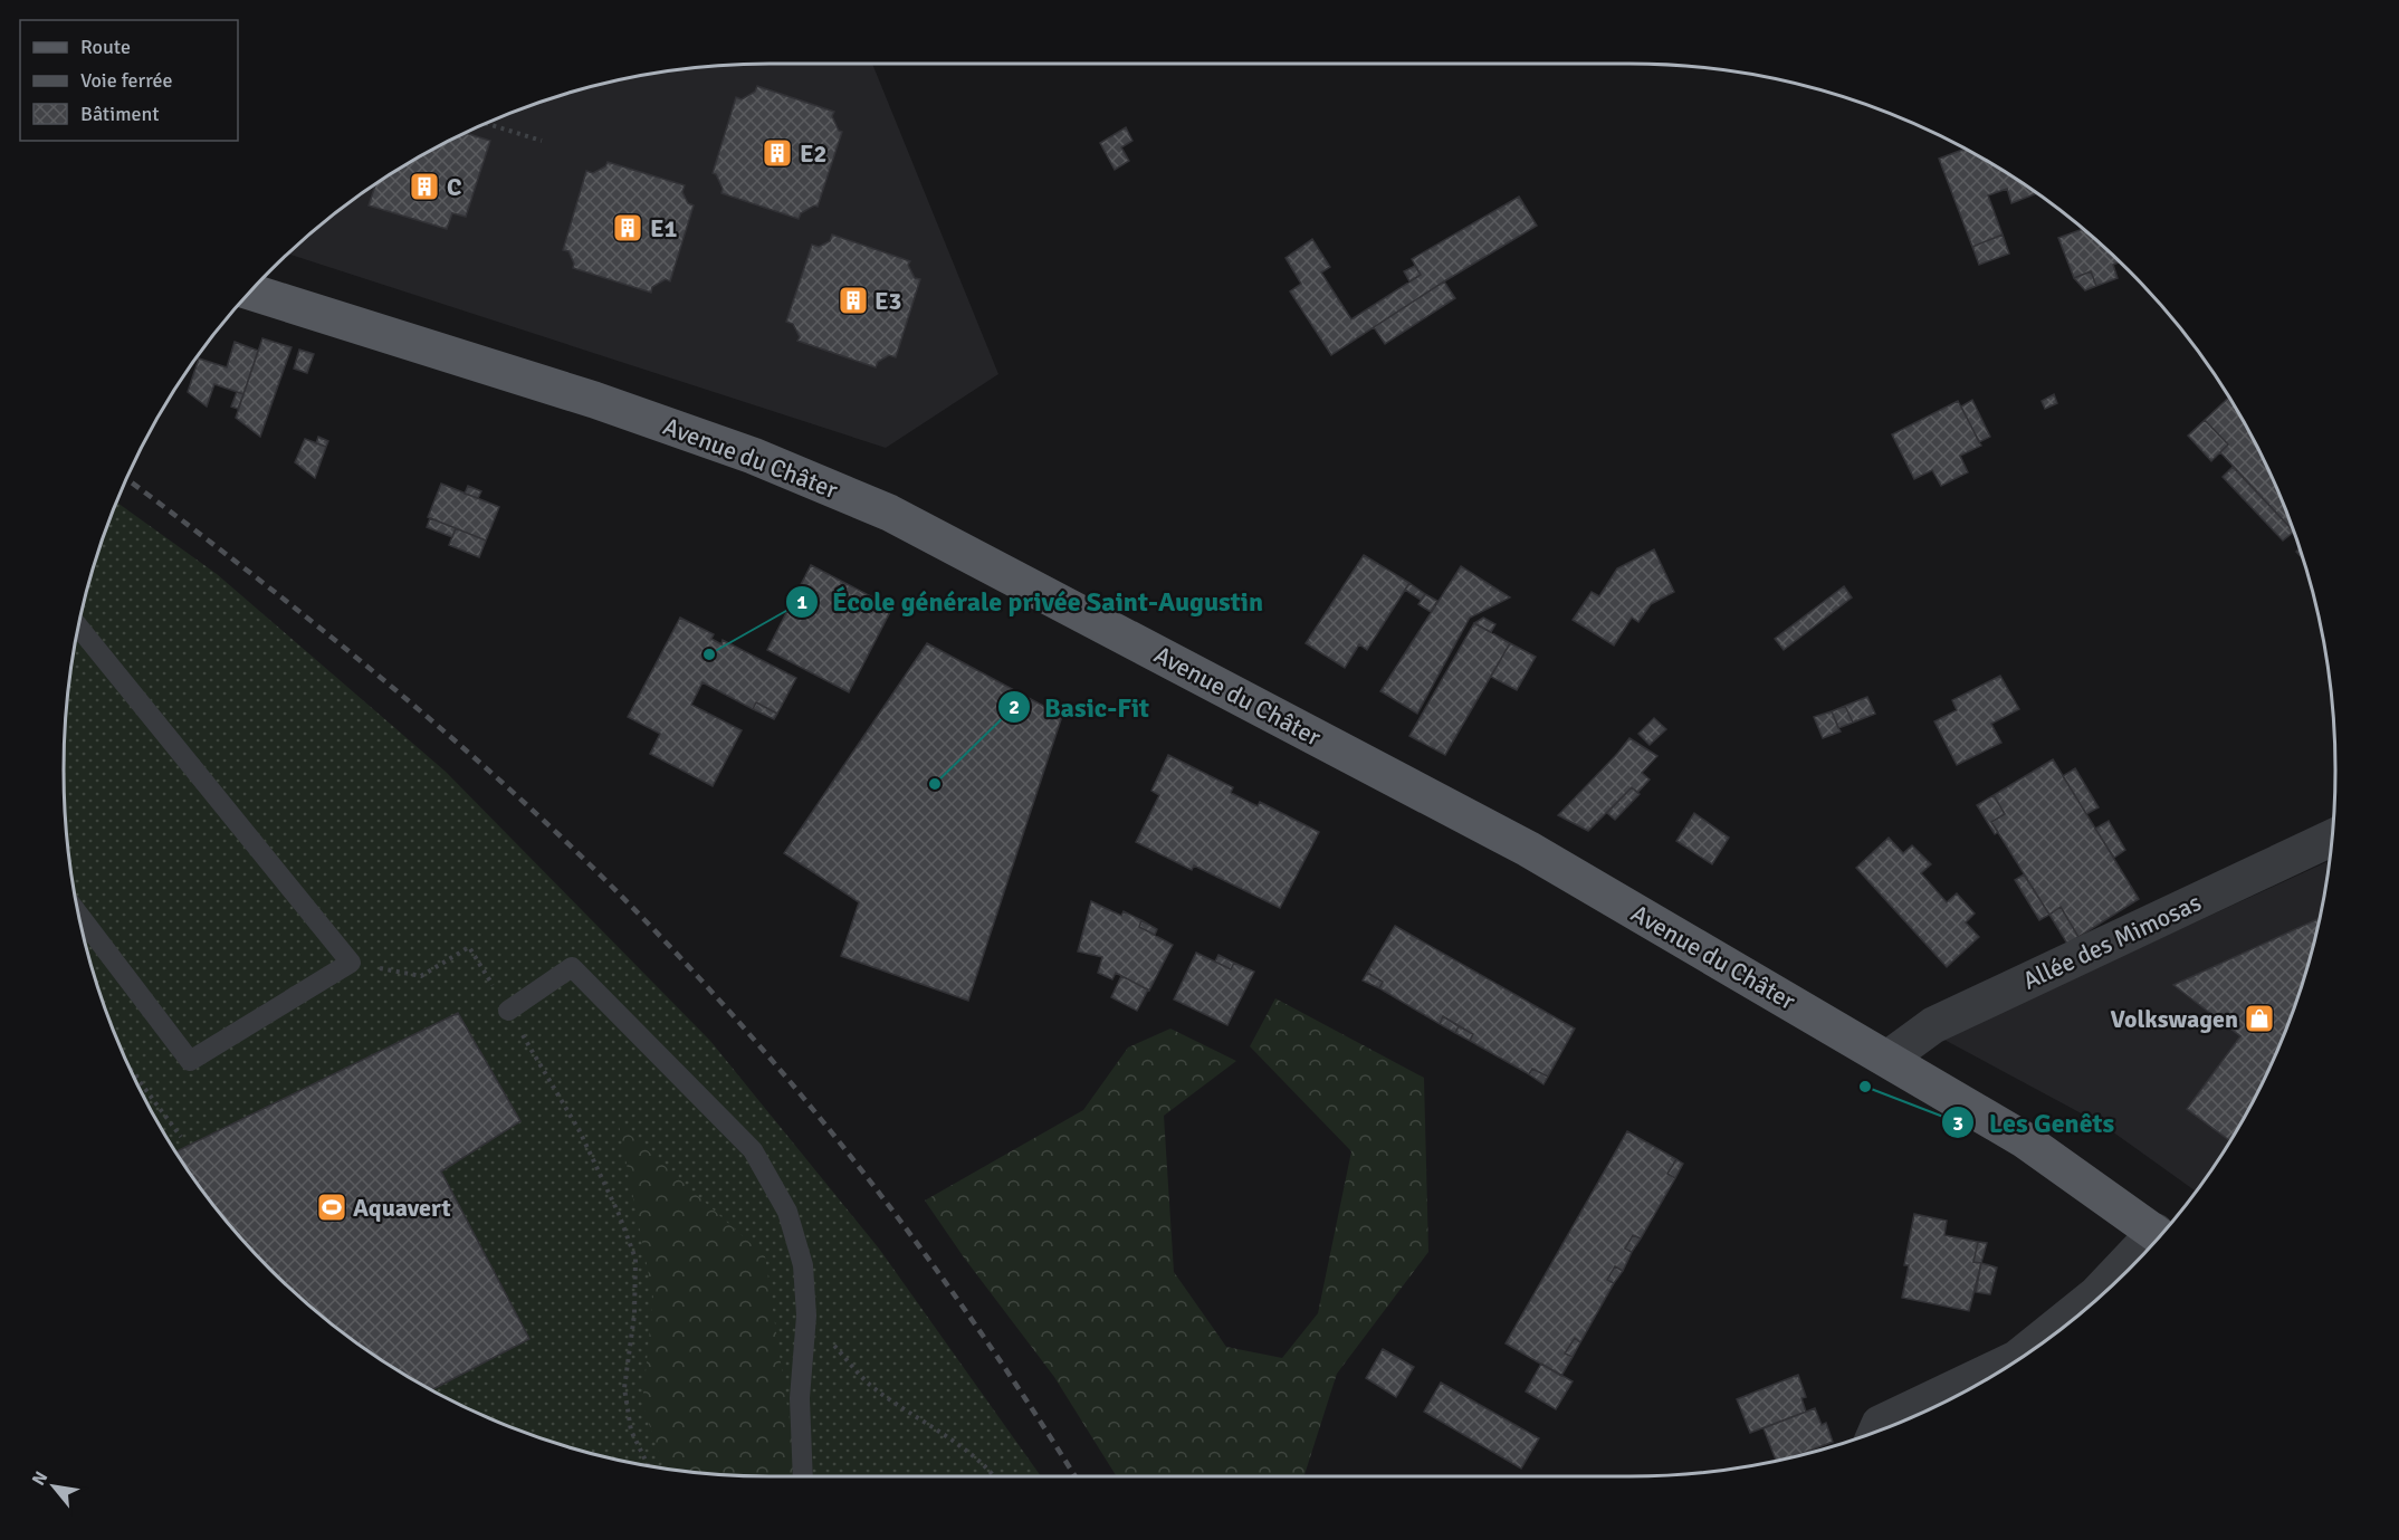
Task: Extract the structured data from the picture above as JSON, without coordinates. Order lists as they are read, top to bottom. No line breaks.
{"streets":{"main road":["Avenue du Châter"],"street":["Allée des Mimosas"]},"crossings":[["Avenue du Châter","Allée des Mimosas"]],"places":{"building":["E2","C","E1","E3"],"other":["École générale privée Saint-Augustin","Basic-Fit","Les Genêts"],"shop":["Volkswagen"],"sports":["Aquavert"]},"legend":["Route","Voie ferrée","Bâtiment"],"north":"top left"}
